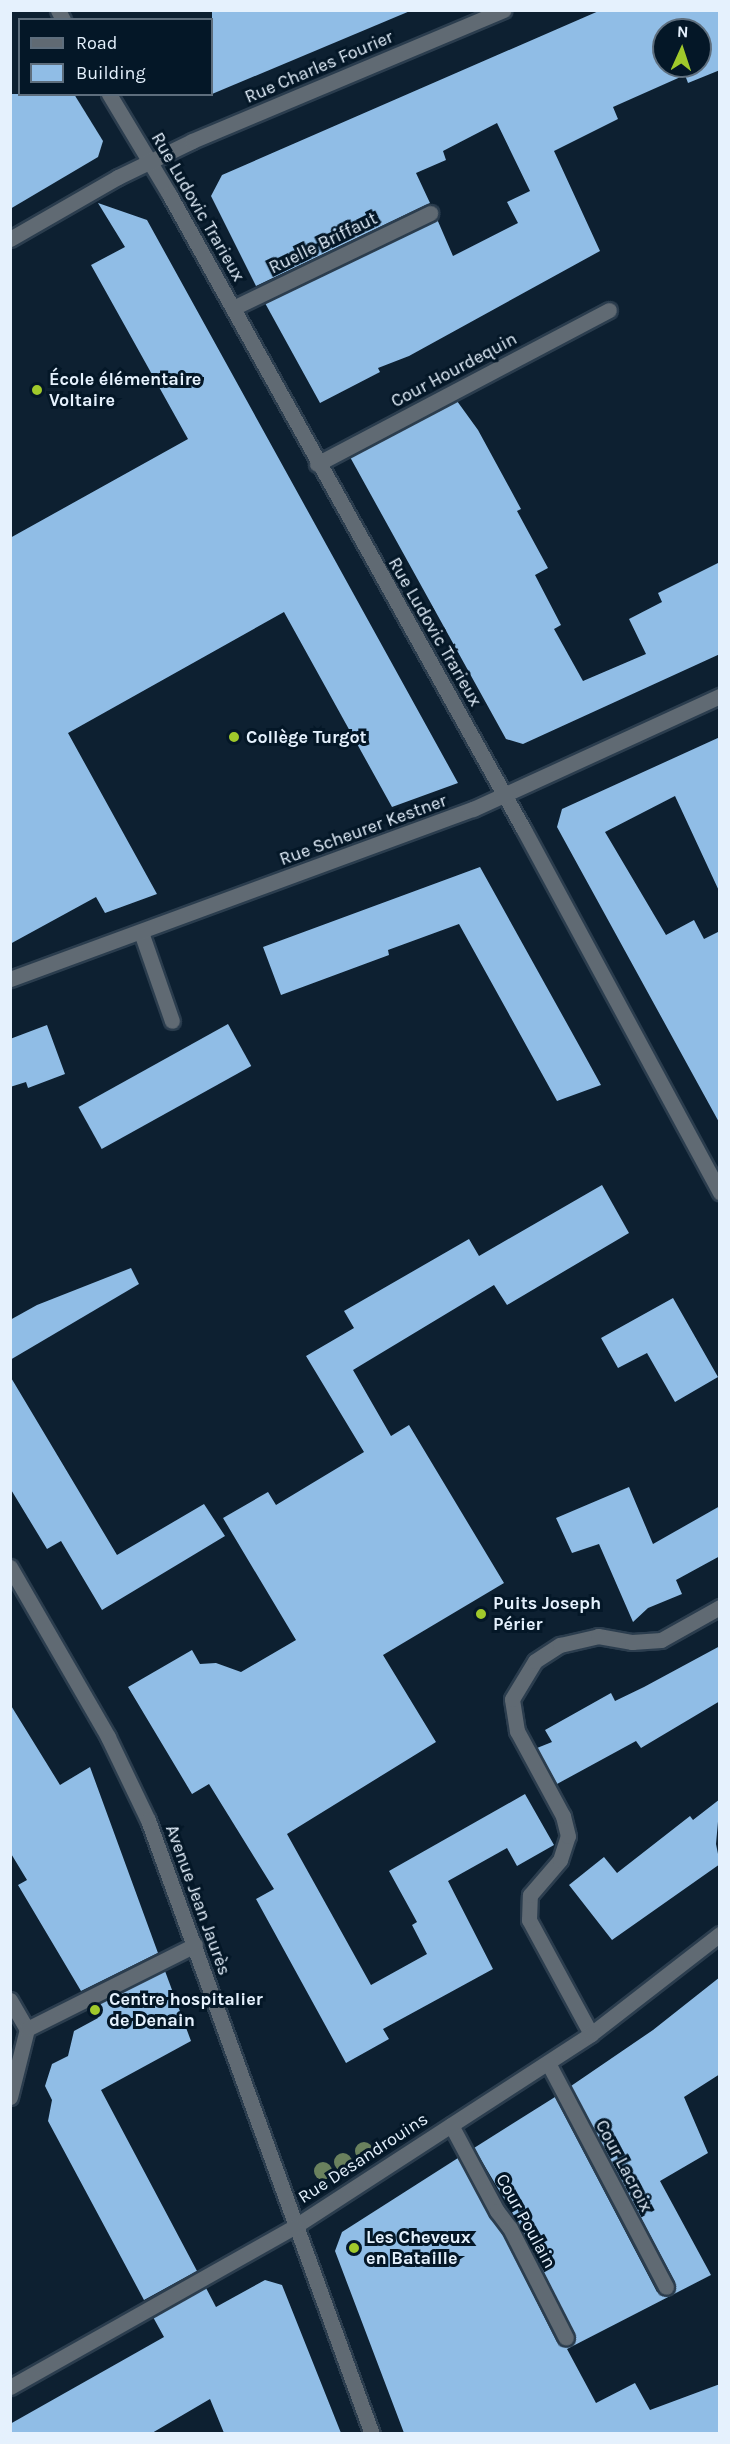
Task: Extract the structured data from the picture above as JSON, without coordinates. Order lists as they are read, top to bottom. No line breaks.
{"streets":{"street":["Rue Charles Fourier","Rue Ludovic Trarieux","Ruelle Briffaut","Cour Hourdequin","Rue Scheurer Kestner","Avenue Jean Jaurès","Rue Desandrouins","Cour Lacroix","Cour Poulain"]},"crossings":[["Rue Charles Fourier","Rue Ludovic Trarieux"],["Rue Ludovic Trarieux","Ruelle Briffaut"],["Rue Ludovic Trarieux","Cour Hourdequin"],["Rue Ludovic Trarieux","Rue Scheurer Kestner"],["Avenue Jean Jaurès","Rue Desandrouins"],["Rue Desandrouins","Cour Lacroix"],["Rue Desandrouins","Cour Poulain"]],"places":["École élémentaire Voltaire","Collège Turgot","Puits Joseph Périer","Centre hospitalier de Denain","Les Cheveux en Bataille"],"legend":["Road","Building"],"north":"top"}
